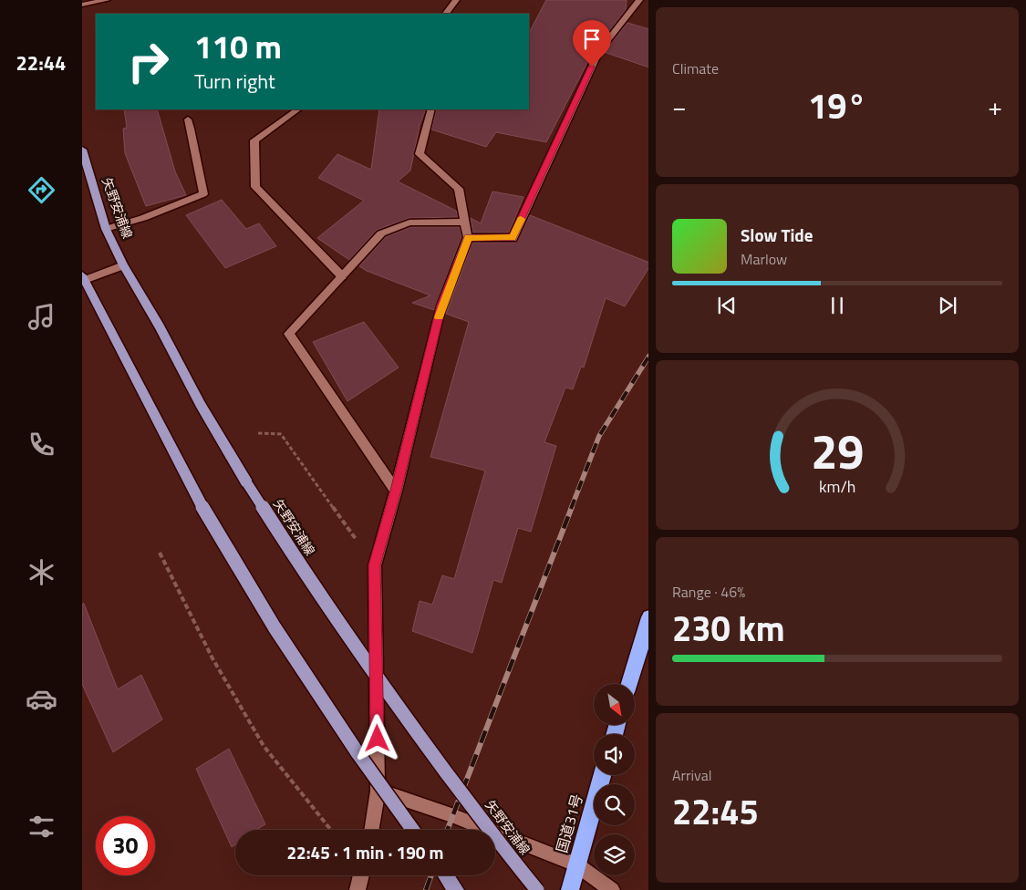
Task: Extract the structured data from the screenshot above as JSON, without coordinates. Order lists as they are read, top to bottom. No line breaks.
{"streets":{"highway":["国道31号"],"main road":["矢野安浦線"]},"north":"bottom right","page":{"tabs":"22:44","tile":["Climate",["Range · 46%","230 km"],["Arrival","22:45"]],"turn":["110 m","Turn right"],"heat":["−","19°","+"],"song":["Slow Tide","Marlow"],"limit":"30","trip":"22:45 · 1 min · 190 m","gauge":["29","km/h"]}}
